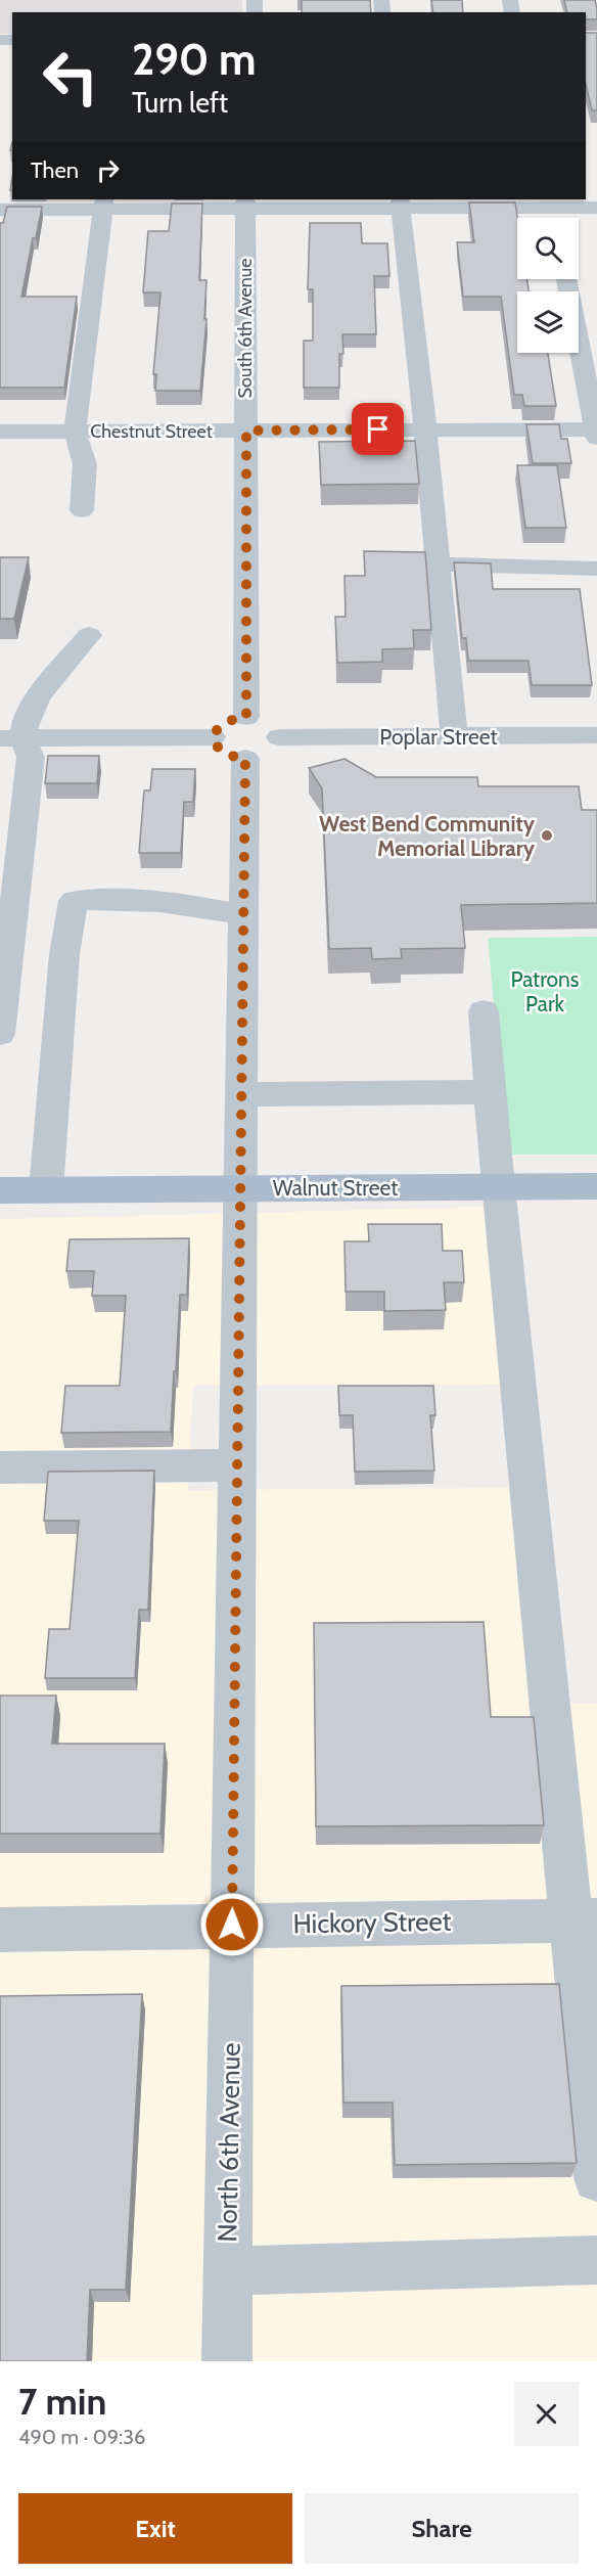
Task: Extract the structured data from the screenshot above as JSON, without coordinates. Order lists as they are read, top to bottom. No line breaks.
{"streets":{"main road":["Walnut Street"],"street":["South 6th Avenue","Chestnut Street","Poplar Street","Hickory Street","North 6th Avenue"]},"crossings":[["South 6th Avenue","Chestnut Street"],["South 6th Avenue","Poplar Street"],["Hickory Street","North 6th Avenue"]],"parks":["Patrons Park"],"places":["West Bend Community Memorial Library"],"page":{"turn":["290 m","Turn left"],"then":"Then","heading":["7 min","490 m · 09:36"],"buttons":["Exit","Share"]}}
